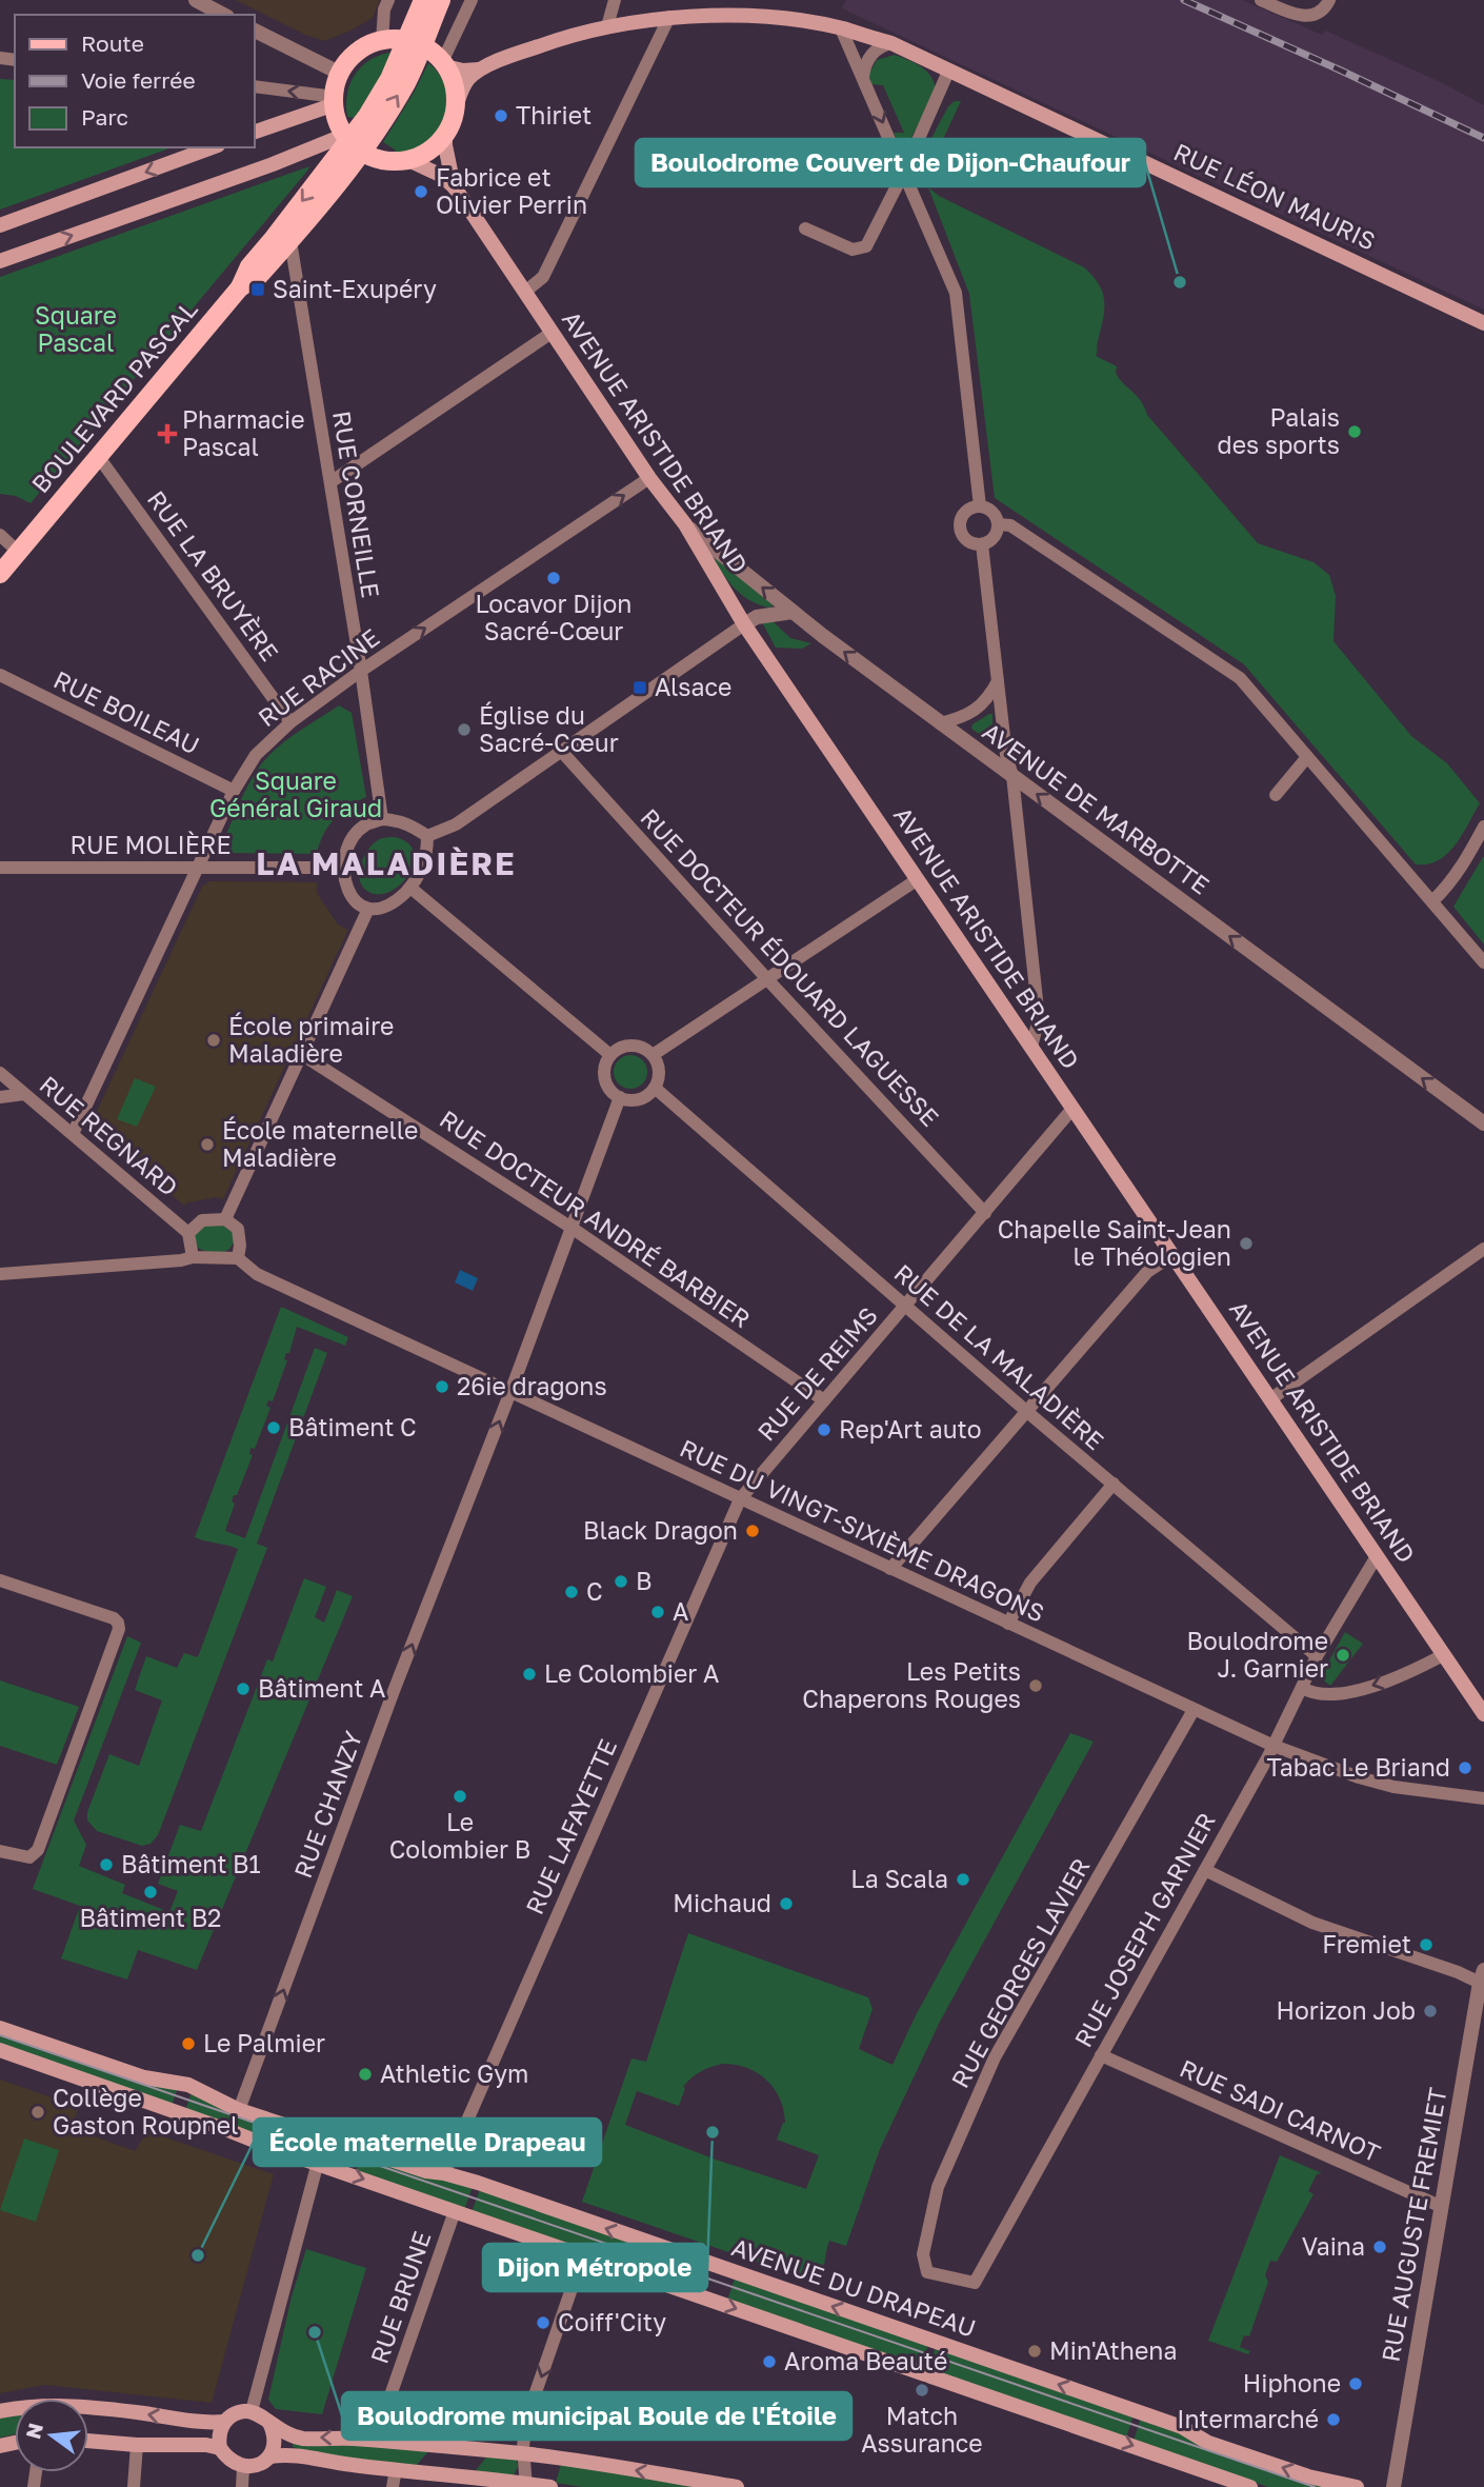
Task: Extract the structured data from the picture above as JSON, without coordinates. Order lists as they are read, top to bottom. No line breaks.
{"streets":{"main road":["RUE LÉON MAURIS","BOULEVARD PASCAL","AVENUE ARISTIDE BRIAND","AVENUE DU DRAPEAU"],"street":["RUE CORNEILLE","RUE LA BRUYÈRE","RUE RACINE","RUE BOILEAU","AVENUE DE MARBOTTE","RUE MOLIÈRE","RUE DOCTEUR ÉDOUARD LAGUESSE","RUE REGNARD","RUE DOCTEUR ANDRÉ BARBIER","RUE DE LA MALADIÈRE","RUE DE REIMS","RUE DU VINGT-SIXIÈME DRAGONS","RUE CHANZY","RUE LAFAYETTE","RUE JOSEPH GARNIER","RUE GEORGES LAVIER","RUE SADI CARNOT","RUE AUGUSTE FREMIET","RUE BRUNE"]},"crossings":[["BOULEVARD PASCAL","RUE CORNEILLE"],["BOULEVARD PASCAL","RUE LA BRUYÈRE"],["AVENUE ARISTIDE BRIAND","RUE RACINE"],["AVENUE ARISTIDE BRIAND","AVENUE DE MARBOTTE"],["AVENUE ARISTIDE BRIAND","RUE DE REIMS"],["AVENUE ARISTIDE BRIAND","RUE JOSEPH GARNIER"],["RUE CORNEILLE","RUE RACINE"],["RUE CORNEILLE","RUE MOLIÈRE"],["RUE LA BRUYÈRE","RUE RACINE"],["RUE RACINE","RUE BOILEAU"],["RUE RACINE","RUE MOLIÈRE"],["RUE RACINE","RUE REGNARD"],["RUE DOCTEUR ÉDOUARD LAGUESSE","RUE DE REIMS"],["RUE REGNARD","RUE DU VINGT-SIXIÈME DRAGONS"],["RUE DOCTEUR ANDRÉ BARBIER","RUE DE REIMS"],["RUE DOCTEUR ANDRÉ BARBIER","RUE CHANZY"],["RUE DE LA MALADIÈRE","RUE DE REIMS"],["RUE DE LA MALADIÈRE","RUE CHANZY"],["RUE DE LA MALADIÈRE","RUE JOSEPH GARNIER"],["RUE DE REIMS","RUE DU VINGT-SIXIÈME DRAGONS"],["RUE DE REIMS","RUE LAFAYETTE"],["RUE DU VINGT-SIXIÈME DRAGONS","RUE CHANZY"],["RUE DU VINGT-SIXIÈME DRAGONS","RUE LAFAYETTE"],["RUE DU VINGT-SIXIÈME DRAGONS","RUE JOSEPH GARNIER"],["RUE DU VINGT-SIXIÈME DRAGONS","RUE GEORGES LAVIER"],["RUE CHANZY","AVENUE DU DRAPEAU"],["RUE LAFAYETTE","AVENUE DU DRAPEAU"],["RUE JOSEPH GARNIER","RUE GEORGES LAVIER"],["RUE JOSEPH GARNIER","RUE SADI CARNOT"],["RUE SADI CARNOT","RUE AUGUSTE FREMIET"]],"one_way":["RUE RACINE","AVENUE DE MARBOTTE","RUE CHANZY"],"districts":["LA MALADIÈRE"],"parks":["Square Pascal","Square Général Giraud"],"places":{"other":["Thiriet","Fabrice et Olivier Perrin","Boulodrome Couvert de Dijon-Chaufour","Palais des sports","Locavor Dijon Sacré-Cœur","Église du Sacré-Cœur","École primaire Maladière","École maternelle Maladière","Chapelle Saint-Jean le Théologien","26ie dragons","Bâtiment C","Rep'Art auto","Black Dragon","B","C","A","Boulodrome J. Garnier","Le Colombier A","Les Petits Chaperons Rouges","Bâtiment A","Tabac Le Briand","Le Colombier B","Bâtiment B1","La Scala","Bâtiment B2","Michaud","Fremiet","Horizon Job","Le Palmier","Athletic Gym","Collège Gaston Roupnel","Dijon Métropole","Vaina","École maternelle Drapeau","Coiff'City","Boulodrome municipal Boule de l'Étoile","Min'Athena","Aroma Beauté","Hiphone","Match Assurance","Intermarché"],"transit":["Saint-Exupéry","Alsace"],"health":["Pharmacie Pascal"]},"legend":["Route","Voie ferrée","Parc"],"north":"left"}
